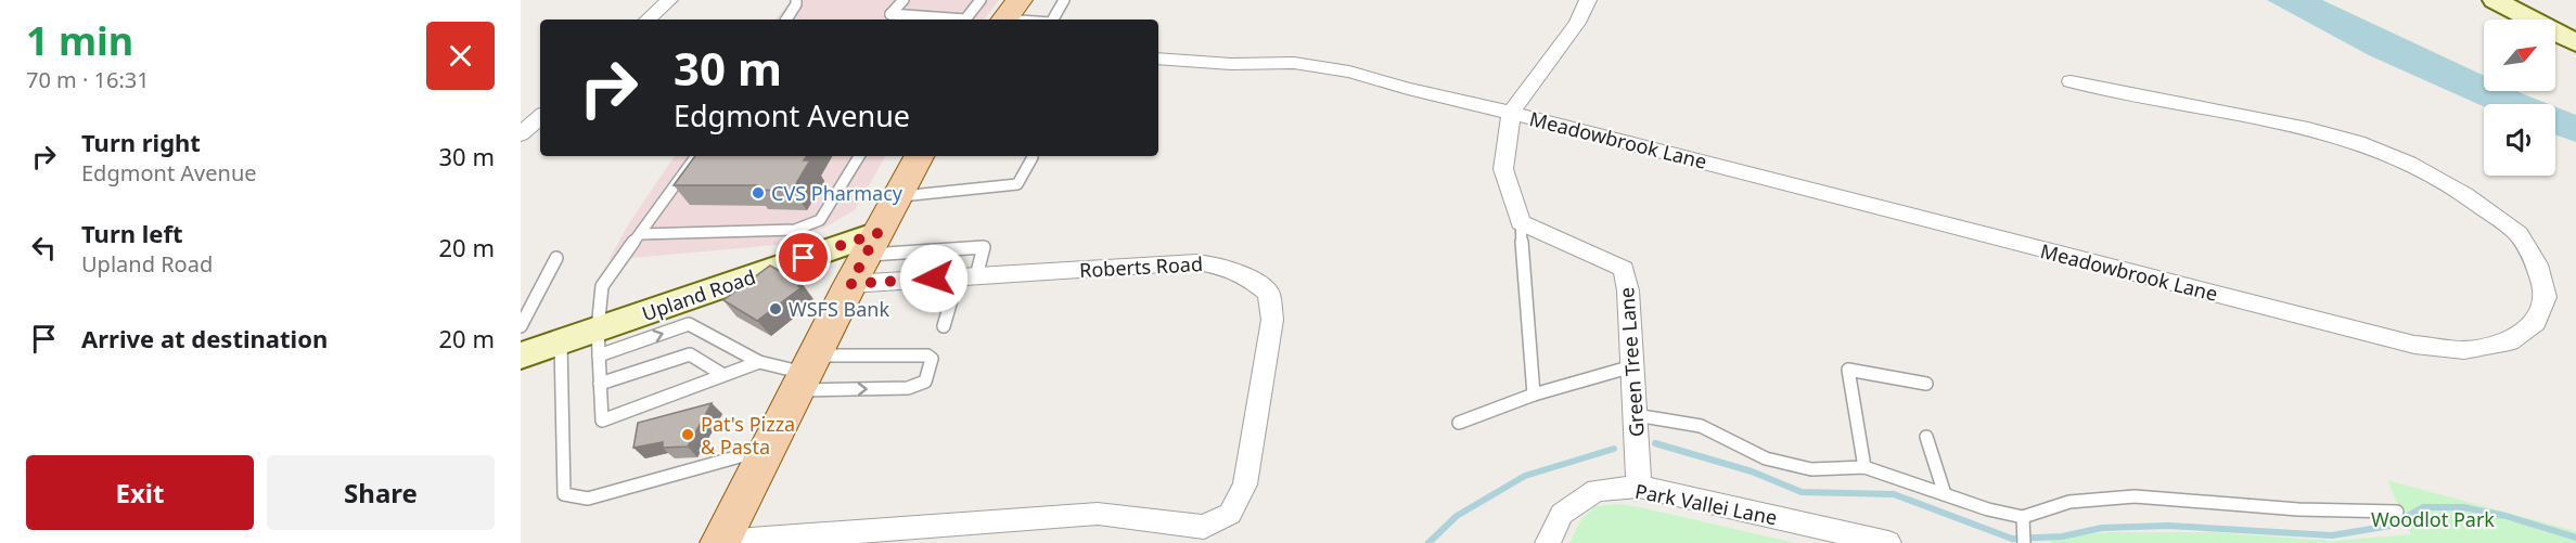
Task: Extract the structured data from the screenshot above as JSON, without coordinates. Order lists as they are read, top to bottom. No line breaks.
{"streets":{"street":["Meadowbrook Lane","Roberts Road","Upland Road","Green Tree Lane","Park Vallei Lane"]},"crossings":[["Roberts Road","Upland Road"],["Green Tree Lane","Park Vallei Lane"]],"parks":["Woodlot Park"],"places":["CVS Pharmacy","WSFS Bank","Pat's Pizza & Pasta"],"north":"top right","page":{"heading":["1 min","70 m · 16:31"],"turn":["30 m","Edgmont Avenue"],"list":[{"name":"Turn right","note":"Edgmont Avenue","value":"30 m"},{"name":"Turn left","note":"Upland Road","value":"20 m"},{"name":"Arrive at destination","value":"20 m"}],"buttons":["Exit","Share"]}}
